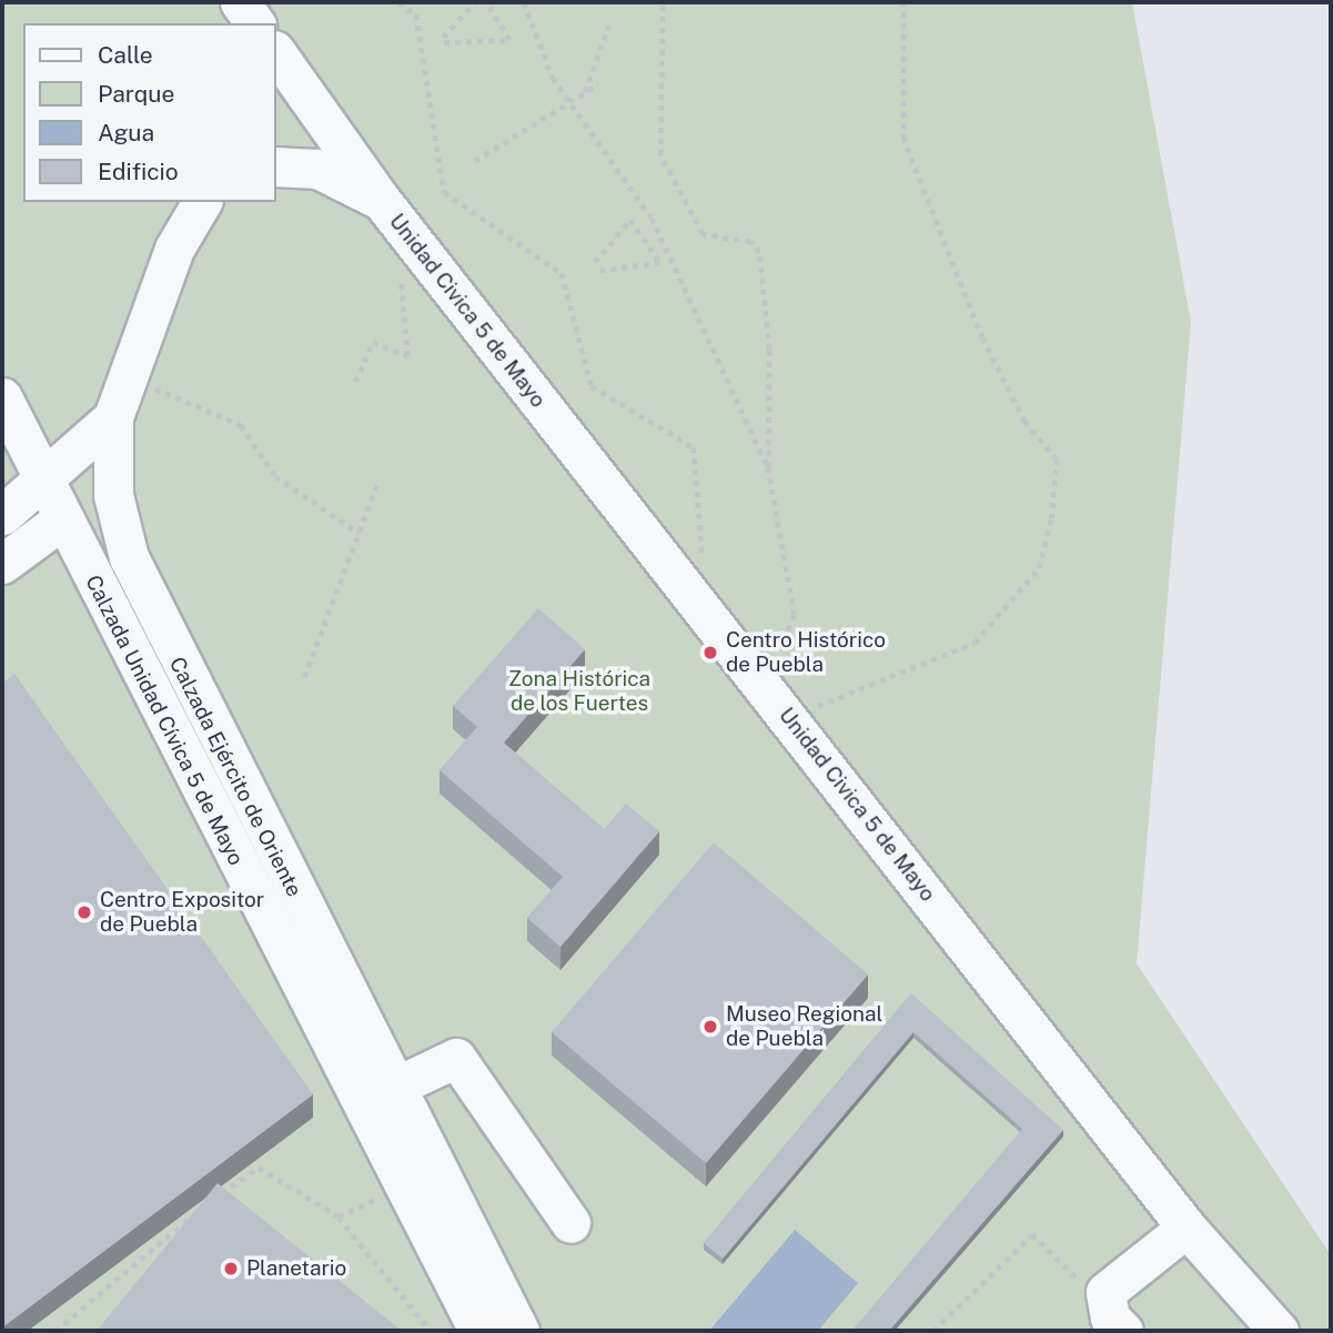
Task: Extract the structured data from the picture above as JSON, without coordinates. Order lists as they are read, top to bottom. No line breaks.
{"streets":{"lane":["Unidad Civica 5 de Mayo","Calzada Unidad Cívica 5 de Mayo","Calzada Ejército de Oriente"]},"crossings":[["Calzada Unidad Cívica 5 de Mayo","Calzada Ejército de Oriente"]],"parks":["Zona Histórica de los Fuertes"],"places":["Centro Histórico de Puebla","Centro Expositor de Puebla","Museo Regional de Puebla","Planetario"],"legend":["Calle","Parque","Agua","Edificio"]}
